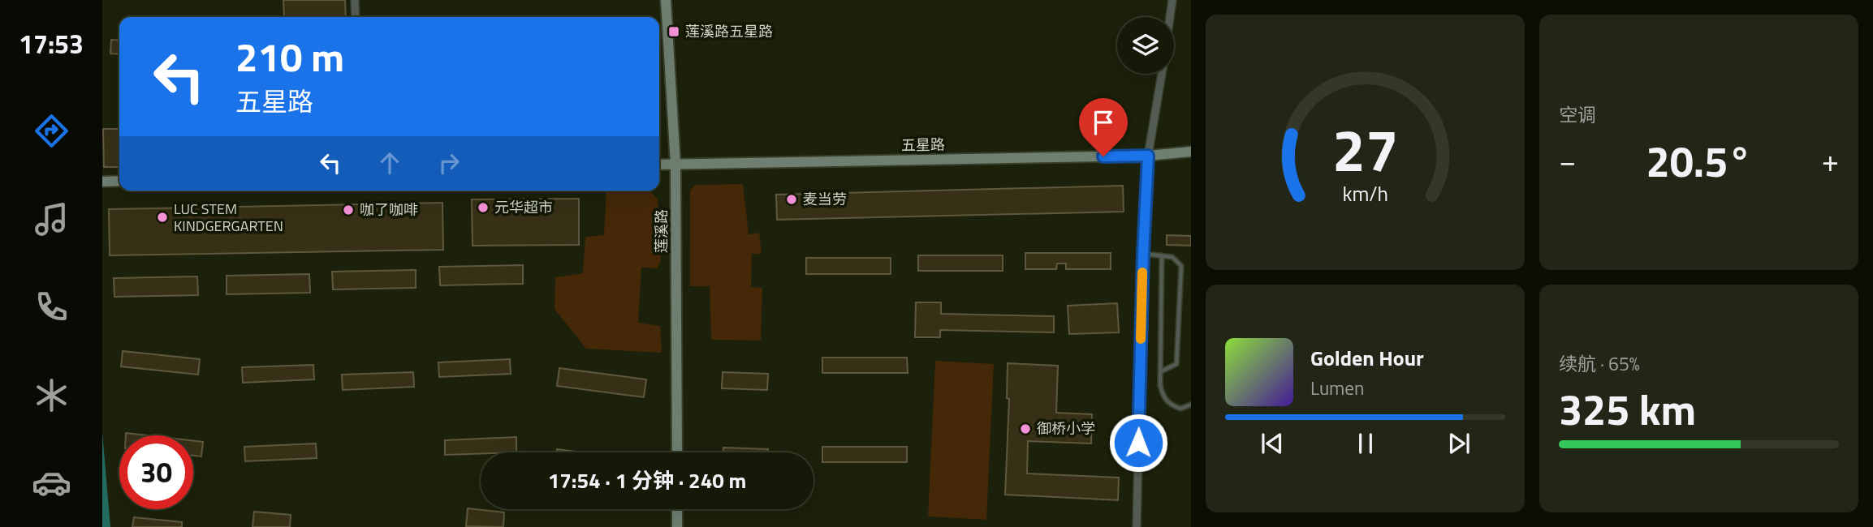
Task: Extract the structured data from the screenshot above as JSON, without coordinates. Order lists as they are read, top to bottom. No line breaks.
{"streets":{"street":["五星路","莲溪路"]},"crossings":[["五星路","莲溪路"]],"places":{"transit":["莲溪路五星路"],"other":["麦当劳","元华超市","咖了咖啡","LUC STEM KINDGERGARTEN","御桥小学"]},"page":{"tabs":"17:53","tile":["空调",["续航 · 65%","325 km"]],"turn":["210 m","五星路"],"heat":["−","20.5°","+"],"song":["Golden Hour","Lumen"],"limit":"30","trip":"17:54 · 1 分钟 · 240 m","gauge":["27","km/h"]}}
